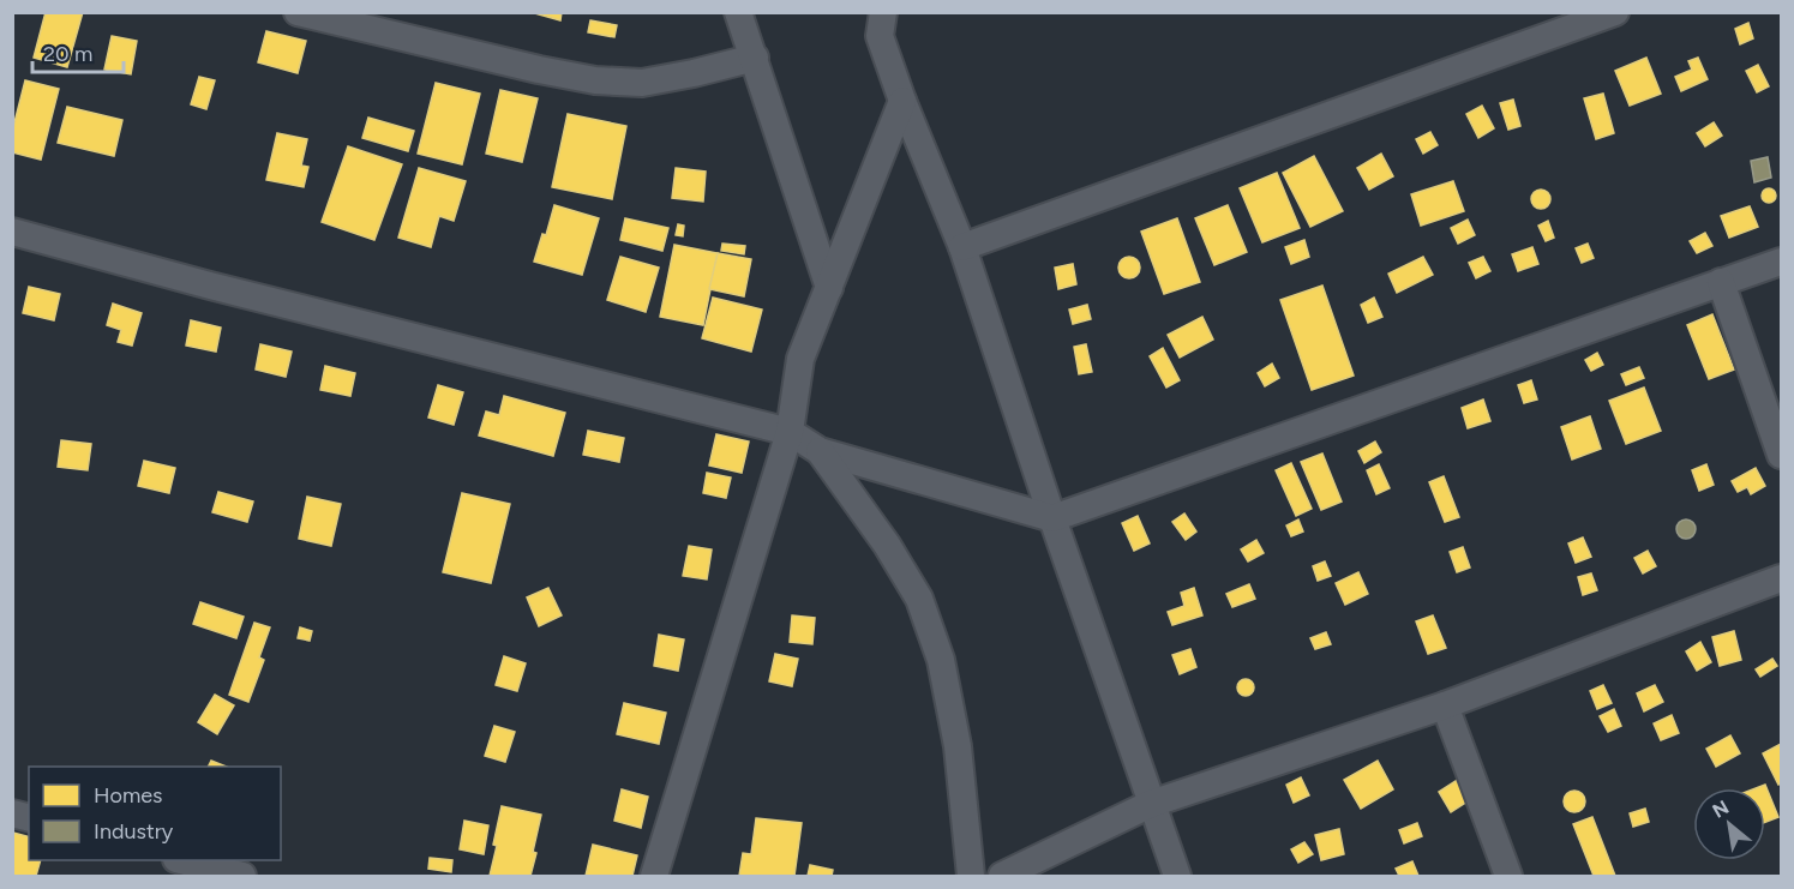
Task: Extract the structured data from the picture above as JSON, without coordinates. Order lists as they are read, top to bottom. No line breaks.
{"legend":["Homes","Industry"],"scale_bar":"20 m","north":"top left"}
